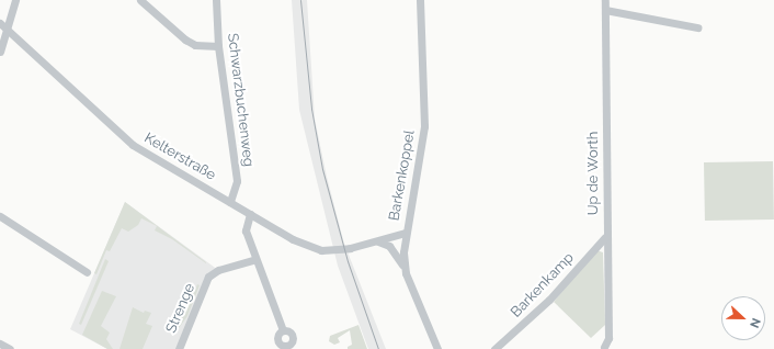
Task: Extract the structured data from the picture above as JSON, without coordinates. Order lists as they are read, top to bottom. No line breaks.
{"streets":{"street":["Schwarzbuchenweg","Kelterstraße","Up de Worth","Barkenkoppel","Barkenkamp","Strenge"]},"crossings":[["Schwarzbuchenweg","Kelterstraße"],["Kelterstraße","Barkenkoppel"],["Up de Worth","Barkenkamp"]],"north":"right"}
